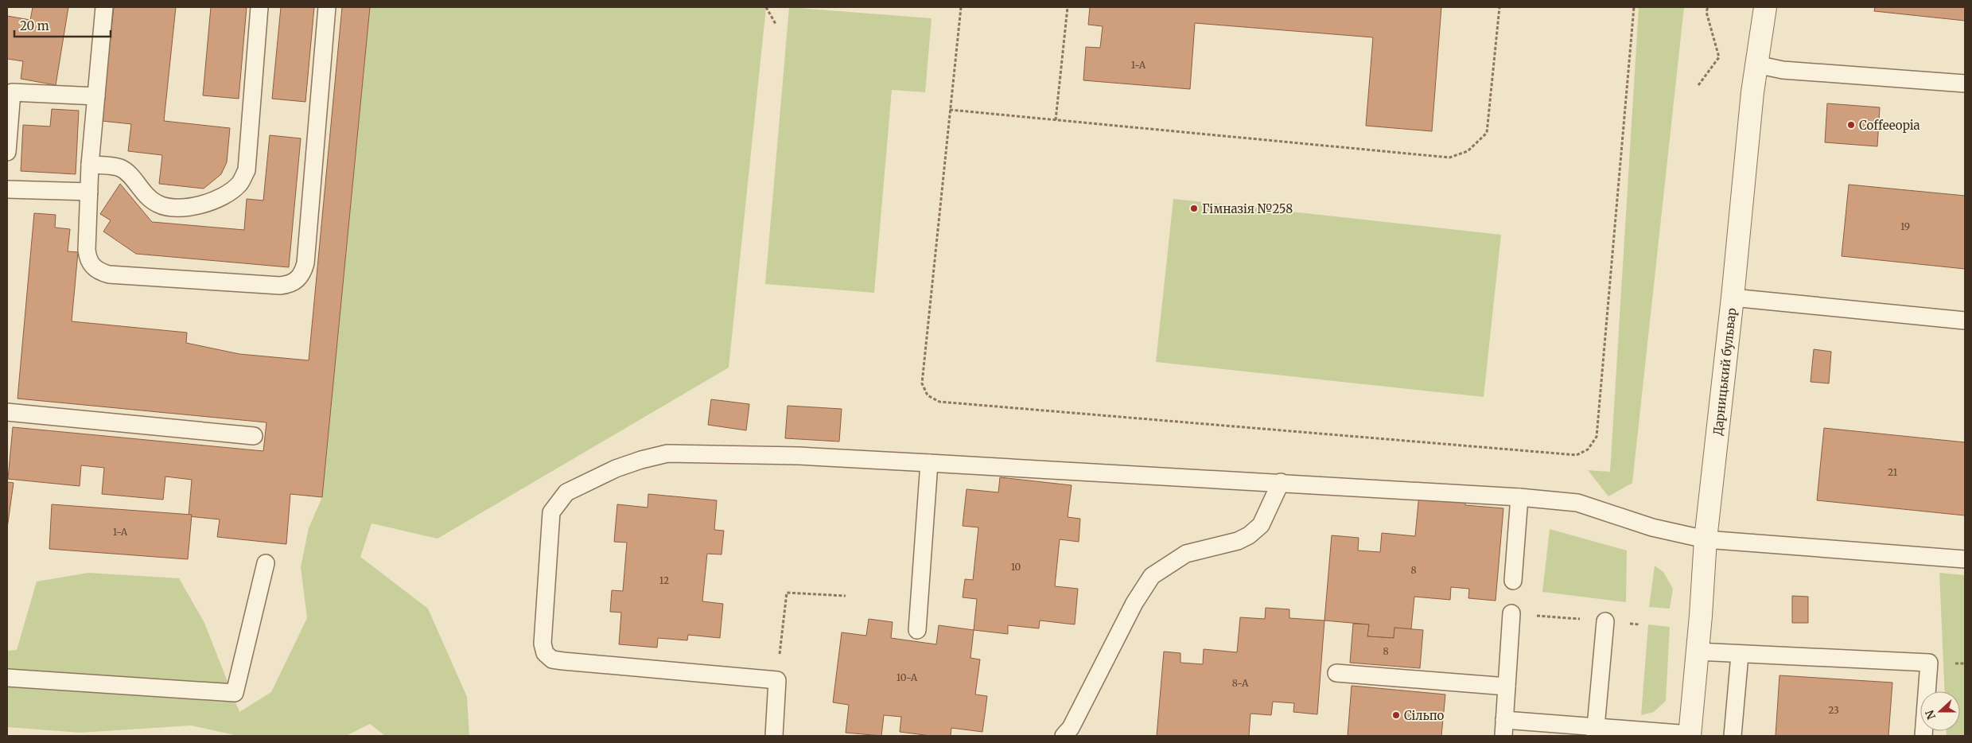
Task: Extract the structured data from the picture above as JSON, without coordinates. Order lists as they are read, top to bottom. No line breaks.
{"streets":{"street":["Дарницький бульвар"]},"places":["Coffeeopia","Гімназія №258","Сільпо"],"house_numbers":["1-А","19","21","1-А","10","8","12","8","10-А","8-А","23"],"scale_bar":"20 m","north":"left"}
